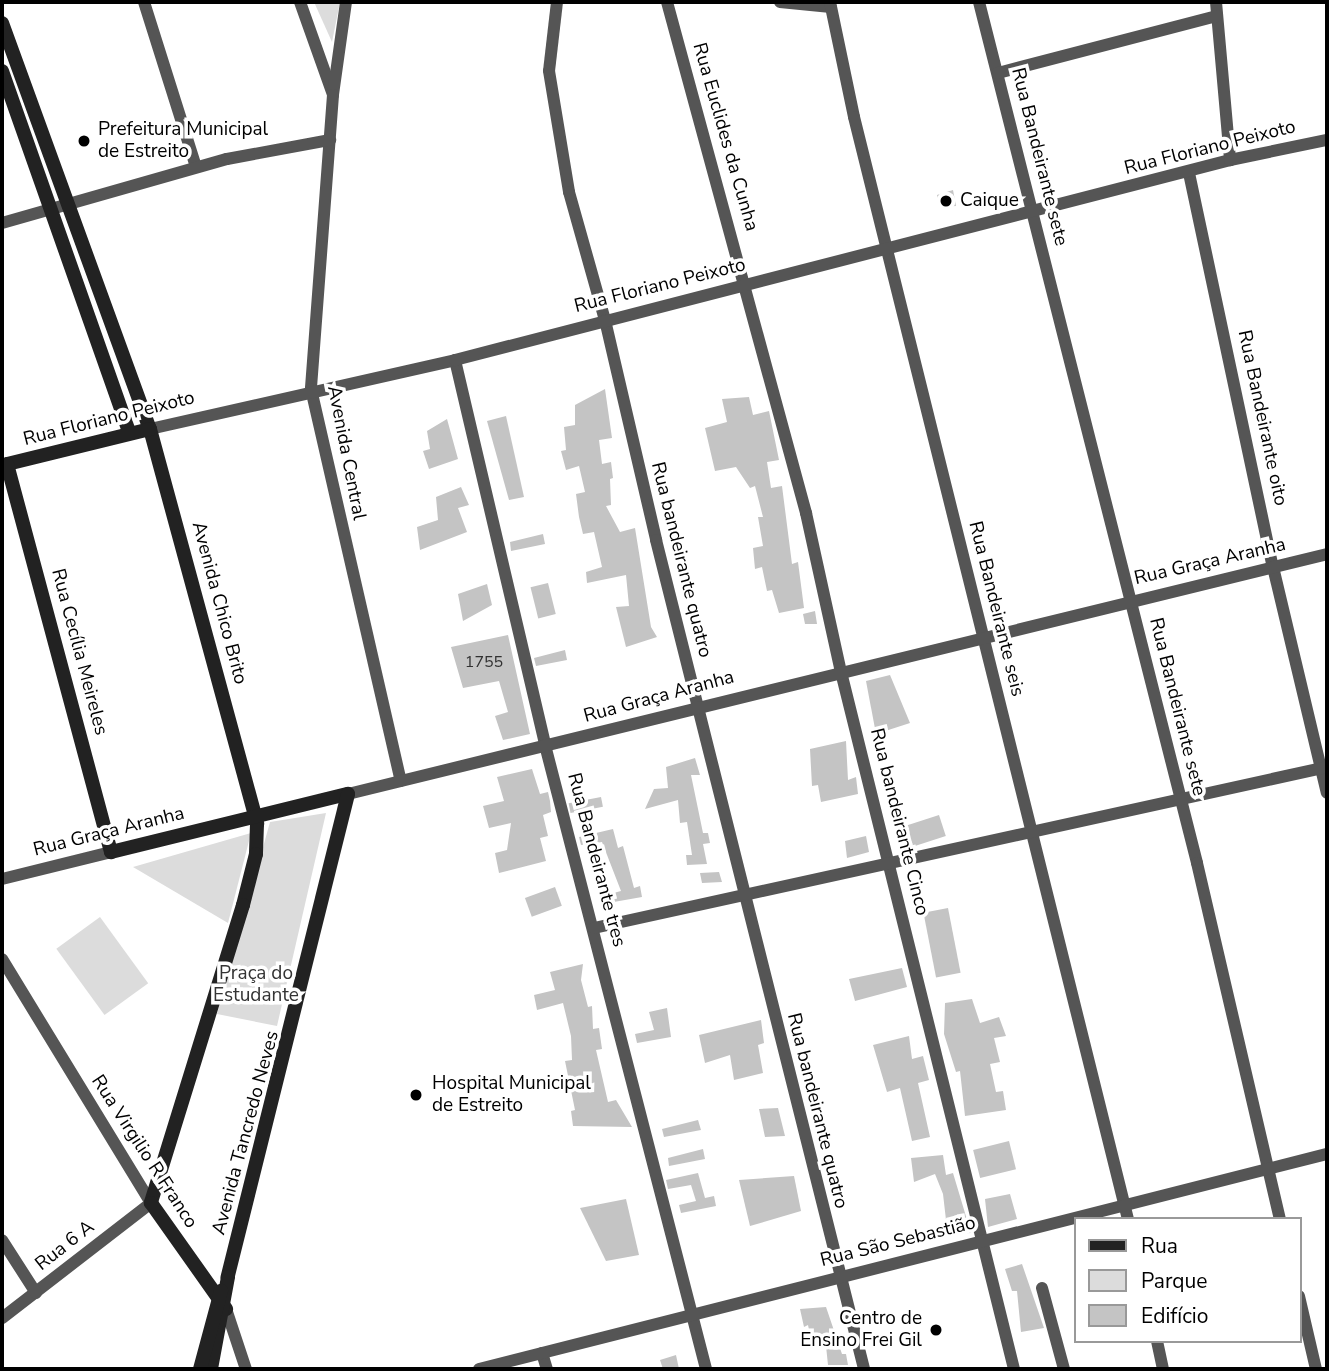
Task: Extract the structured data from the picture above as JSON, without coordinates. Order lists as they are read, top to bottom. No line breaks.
{"streets":{"main road":["Rua Floriano Peixoto","Rua Graça Aranha","Avenida Chico Brito","Rua Cecília Meireles","Avenida Tancredo Neves","Rua Virgilio R Franco"],"street":["Rua Euclides da Cunha","Rua Bandeirante sete","Rua Bandeirante oito","Avenida Central","Rua bandeirante quatro","Rua Bandeirante seis","Rua bandeirante Cinco","Rua Bandeirante tres","Rua São Sebastião","Rua 6 A"]},"crossings":[["Rua Euclides da Cunha","Rua Floriano Peixoto"],["Rua Euclides da Cunha","Rua bandeirante Cinco"],["Rua Floriano Peixoto","Rua Bandeirante sete"],["Rua Floriano Peixoto","Rua Bandeirante oito"],["Rua Floriano Peixoto","Avenida Central"],["Rua Floriano Peixoto","Rua bandeirante quatro"],["Rua Floriano Peixoto","Avenida Chico Brito"],["Rua Floriano Peixoto","Rua Bandeirante seis"],["Rua Floriano Peixoto","Rua Cecília Meireles"],["Rua Floriano Peixoto","Rua bandeirante Cinco"],["Rua Floriano Peixoto","Rua Bandeirante tres"],["Rua Bandeirante sete","Rua Graça Aranha"],["Rua Bandeirante sete","Rua São Sebastião"],["Rua Bandeirante oito","Rua Graça Aranha"],["Avenida Central","Rua Graça Aranha"],["Rua bandeirante quatro","Rua Graça Aranha"],["Rua bandeirante quatro","Rua São Sebastião"],["Rua Graça Aranha","Avenida Chico Brito"],["Rua Graça Aranha","Rua Bandeirante seis"],["Rua Graça Aranha","Rua Cecília Meireles"],["Rua Graça Aranha","Rua bandeirante Cinco"],["Rua Graça Aranha","Rua Bandeirante tres"],["Rua Graça Aranha","Avenida Tancredo Neves"],["Avenida Chico Brito","Rua Virgilio R Franco"],["Avenida Chico Brito","Rua 6 A"],["Rua Bandeirante seis","Rua São Sebastião"],["Rua bandeirante Cinco","Rua São Sebastião"],["Rua Bandeirante tres","Rua São Sebastião"],["Avenida Tancredo Neves","Rua Virgilio R Franco"],["Rua Virgilio R Franco","Rua 6 A"]],"parks":["Praça do Estudante"],"places":["Prefeitura Municipal de Estreito","Caique","Hospital Municipal de Estreito","Centro de Ensino Frei Gil"],"house_numbers":["1755"],"legend":["Rua","Parque","Edifício"]}
